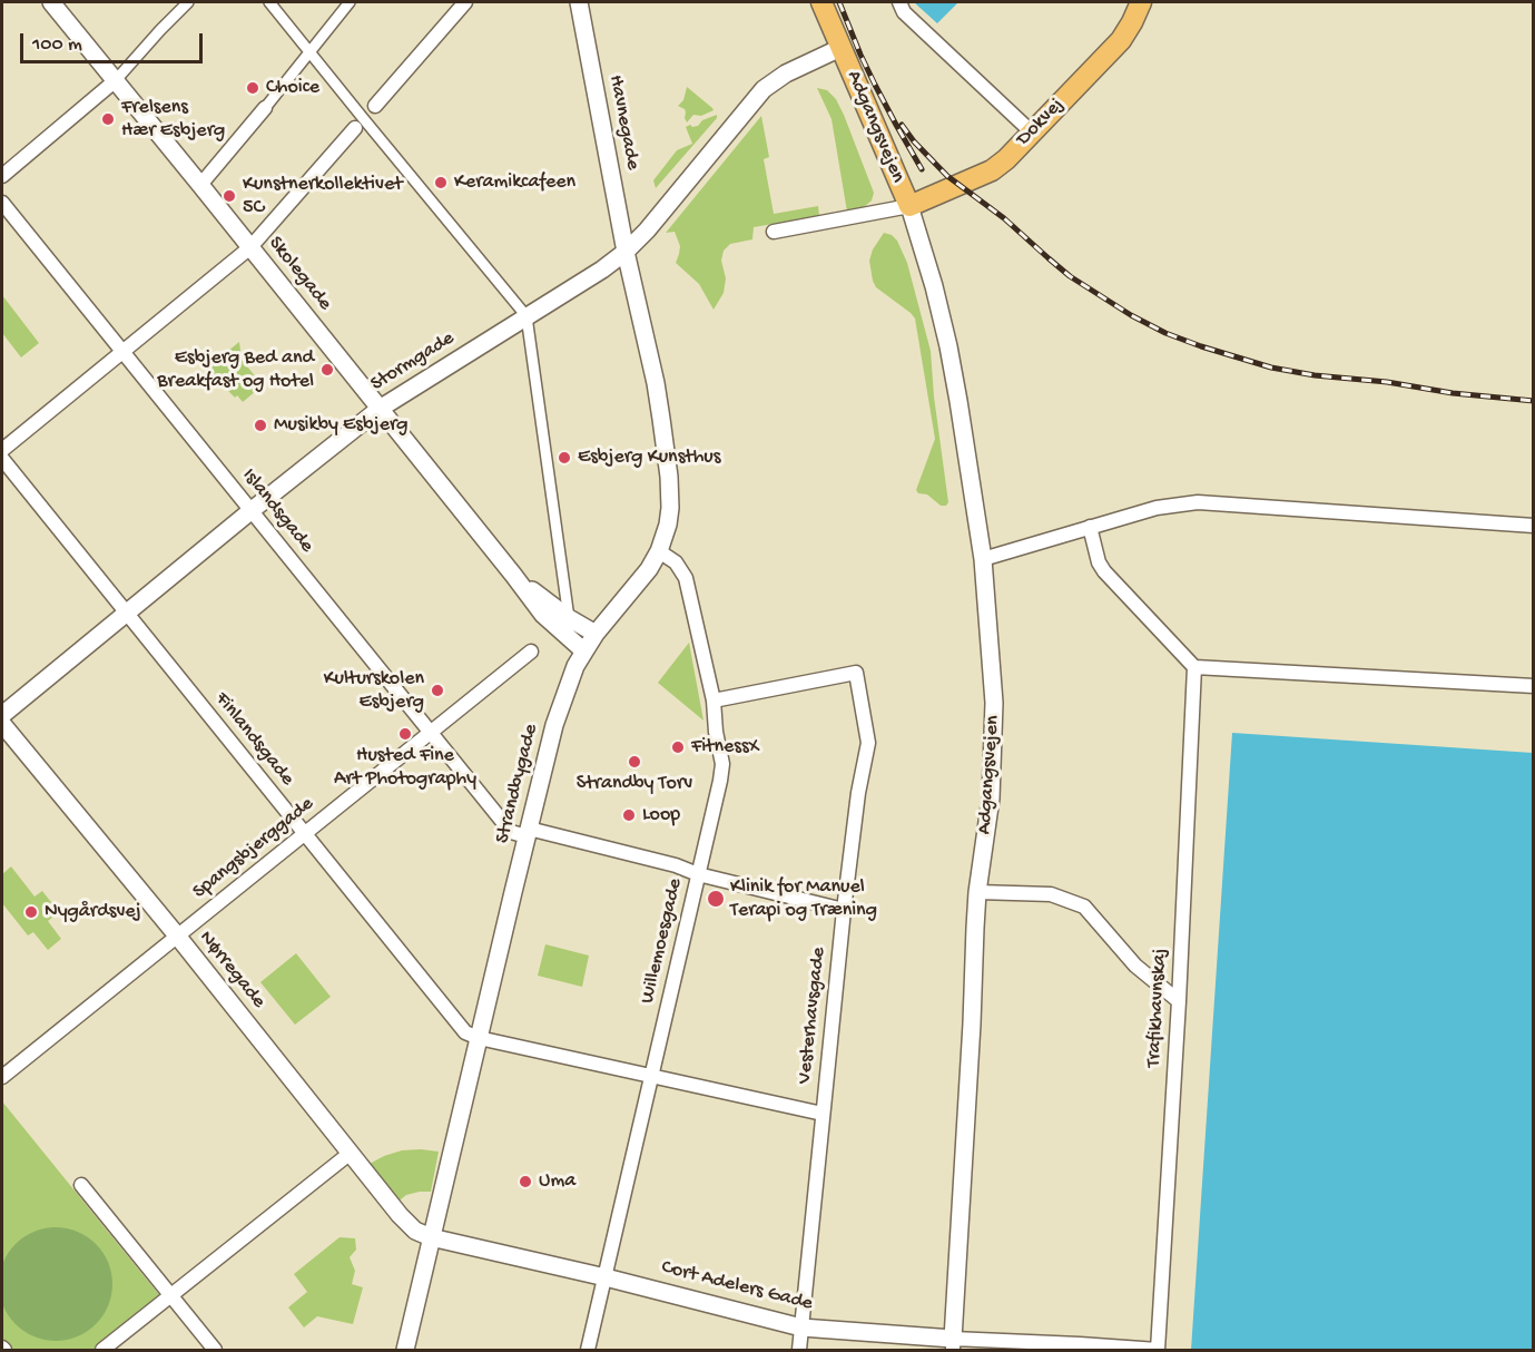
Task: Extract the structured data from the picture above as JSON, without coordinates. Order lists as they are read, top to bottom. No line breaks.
{"streets":{"main road":["Dokvej","Adgangsvejen"],"street":["Havnegade","Skolegade","Stormgade","Islandsgade","Finlandsgade","Strandbygade","Spangsbjerggade","Willemoesgade","Nørregade","Trafikhavnskaj","Vesterhavsgade","Cort Adelers Gade"]},"crossings":[["Havnegade","Stormgade"],["Havnegade","Strandbygade"],["Dokvej","Adgangsvejen"],["Adgangsvejen","Stormgade"],["Adgangsvejen","Cort Adelers Gade"],["Skolegade","Stormgade"],["Skolegade","Strandbygade"],["Stormgade","Islandsgade"],["Stormgade","Finlandsgade"],["Stormgade","Strandbygade"],["Islandsgade","Strandbygade"],["Islandsgade","Spangsbjerggade"],["Finlandsgade","Strandbygade"],["Finlandsgade","Spangsbjerggade"],["Strandbygade","Willemoesgade"],["Strandbygade","Nørregade"],["Strandbygade","Cort Adelers Gade"],["Spangsbjerggade","Nørregade"],["Willemoesgade","Vesterhavsgade"],["Willemoesgade","Cort Adelers Gade"],["Nørregade","Cort Adelers Gade"],["Trafikhavnskaj","Cort Adelers Gade"],["Vesterhavsgade","Cort Adelers Gade"]],"places":["Choice","Frelsens Hær Esbjerg","Keramikcafeen","Kunstnerkollektivet 5C","Esbjerg Bed and Breakfast og Hotel","Musikby Esbjerg","Esbjerg Kunsthus","Kulturskolen Esbjerg","Husted Fine Art Photography","FitnessX","Strandby Torv","Loop","Klinik for Manuel Terapi og Træning","Nygårdsvej","Uma"],"scale_bar":"100 m"}
